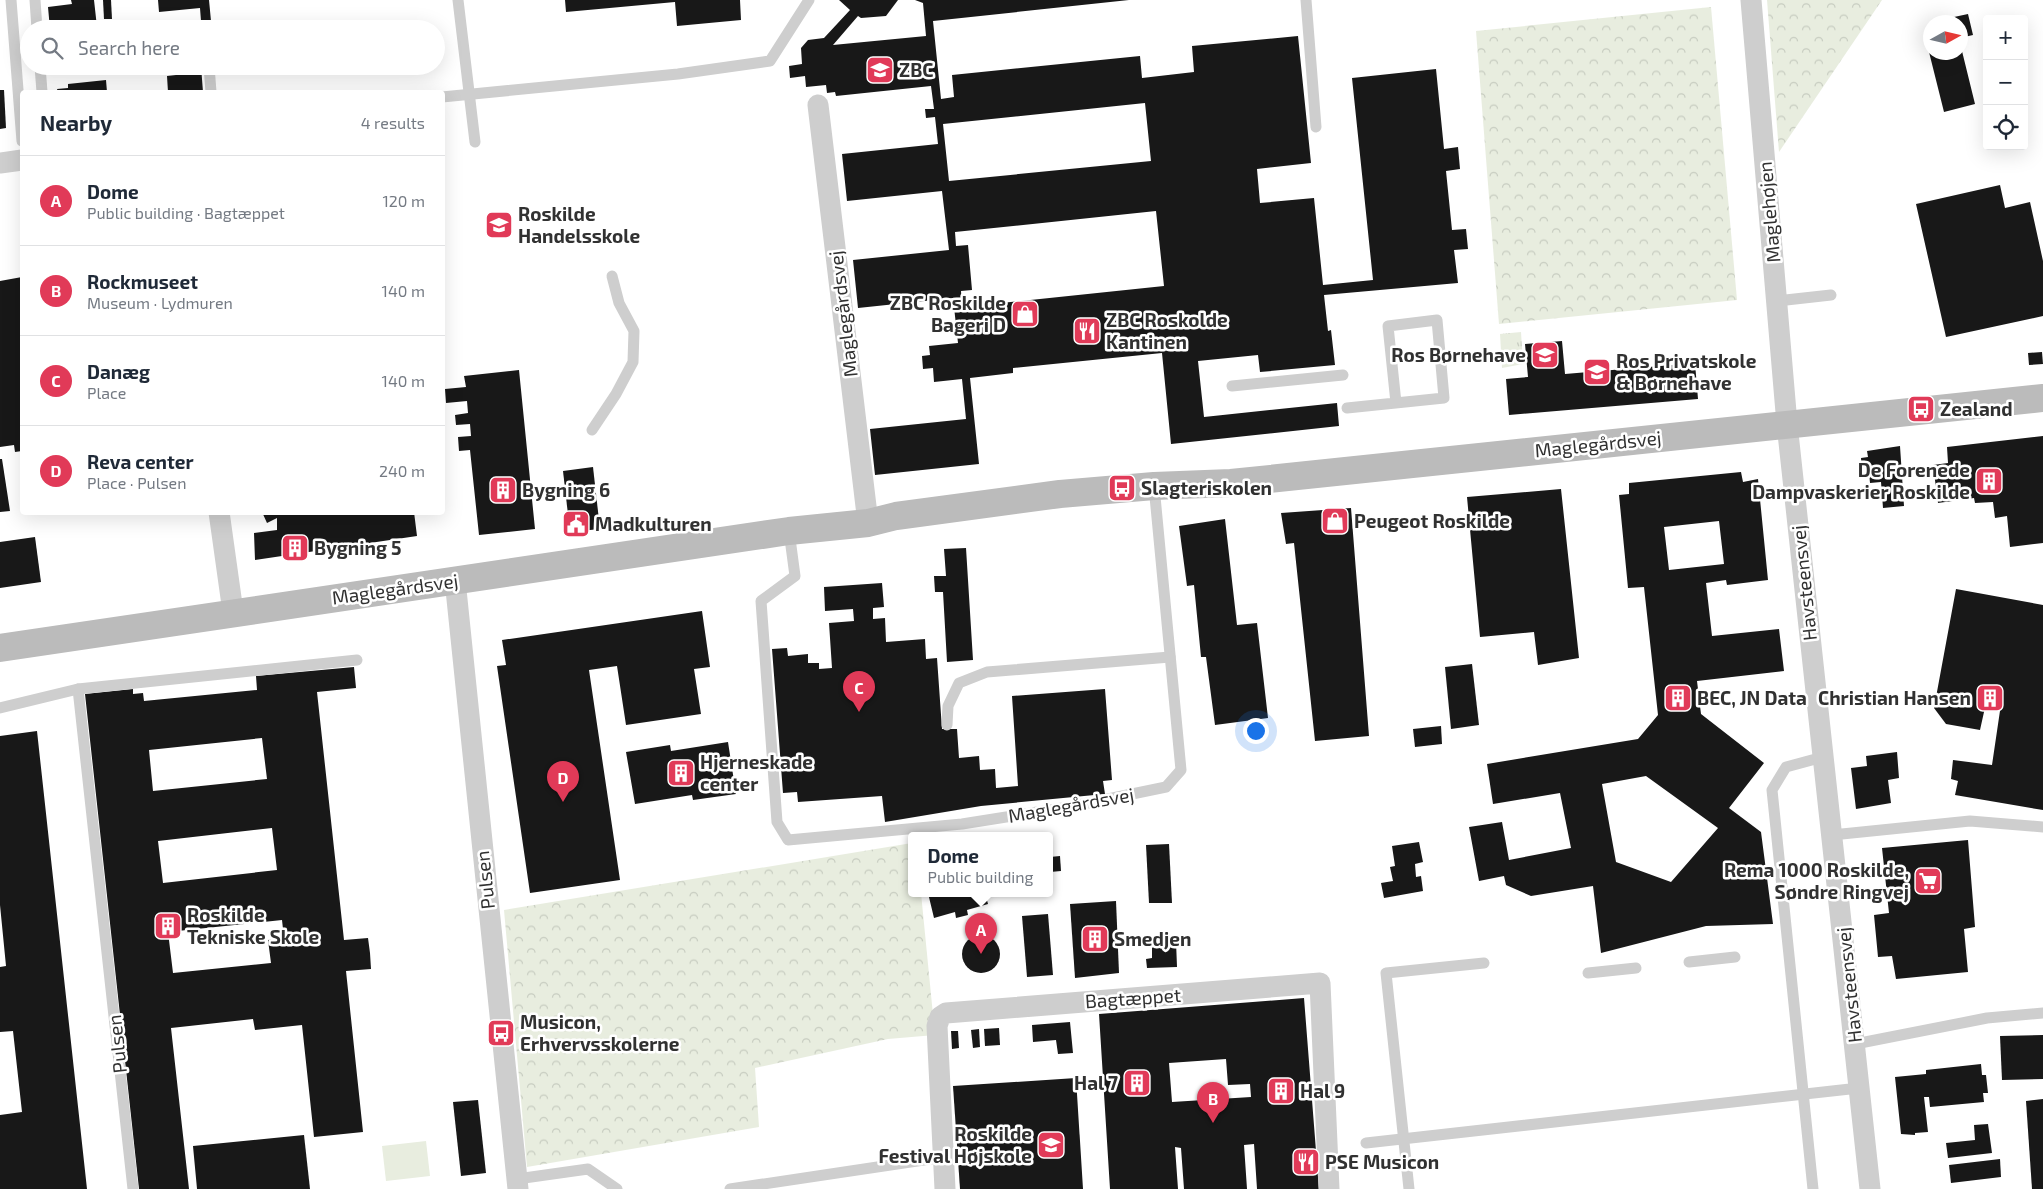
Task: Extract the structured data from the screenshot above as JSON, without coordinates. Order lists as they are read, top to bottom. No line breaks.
{"streets":{"street":["Maglehøjen","Maglegårdsvej","Havsteensvej","Pulsen","Bagtæppet"]},"crossings":[["Maglehøjen","Maglegårdsvej"],["Maglehøjen","Havsteensvej"],["Maglegårdsvej","Havsteensvej"],["Maglegårdsvej","Pulsen"]],"places":{"school or university":["ZBC","Roskilde Handelsskole","Ros Børnehave","Ros Privatskole & Børnehave","Roskilde Festival Højskole"],"shop":["ZBC Roskilde Bageri D","Peugeot Roskilde"],"restaurant":["ZBC Roskolde Kantinen","PSE Musicon"],"bus stop":["Zealand","Slagteriskolen","Musicon, Erhvervsskolerne"],"building":["De Forenede Dampvaskerier Roskilde","Bygning 6","Bygning 5","BEC, JN Data","Christian Hansen","Hjerneskade center","Roskilde Tekniske Skole","Smedjen","Hal 7","Hal 9"],"public building":["Madkulturen"],"supermarket":["Rema 1000 Roskilde, Søndre Ringvej"]},"north":"right","page":{"map_buttons":["+","−"],"search":"Search here","heading":["Nearby","4 results"],"list":[{"mark":"A","name":"Dome","note":"Public building · Bagtæppet","value":"120 m"},{"mark":"B","name":"Rockmuseet","note":"Museum · Lydmuren","value":"140 m"},{"mark":"C","name":"Danæg","note":"Place","value":"140 m"},{"mark":"D","name":"Reva center","note":"Place · Pulsen","value":"240 m"}],"pins":["C","D","A","B"],"popup":["Dome","Public building"]}}
